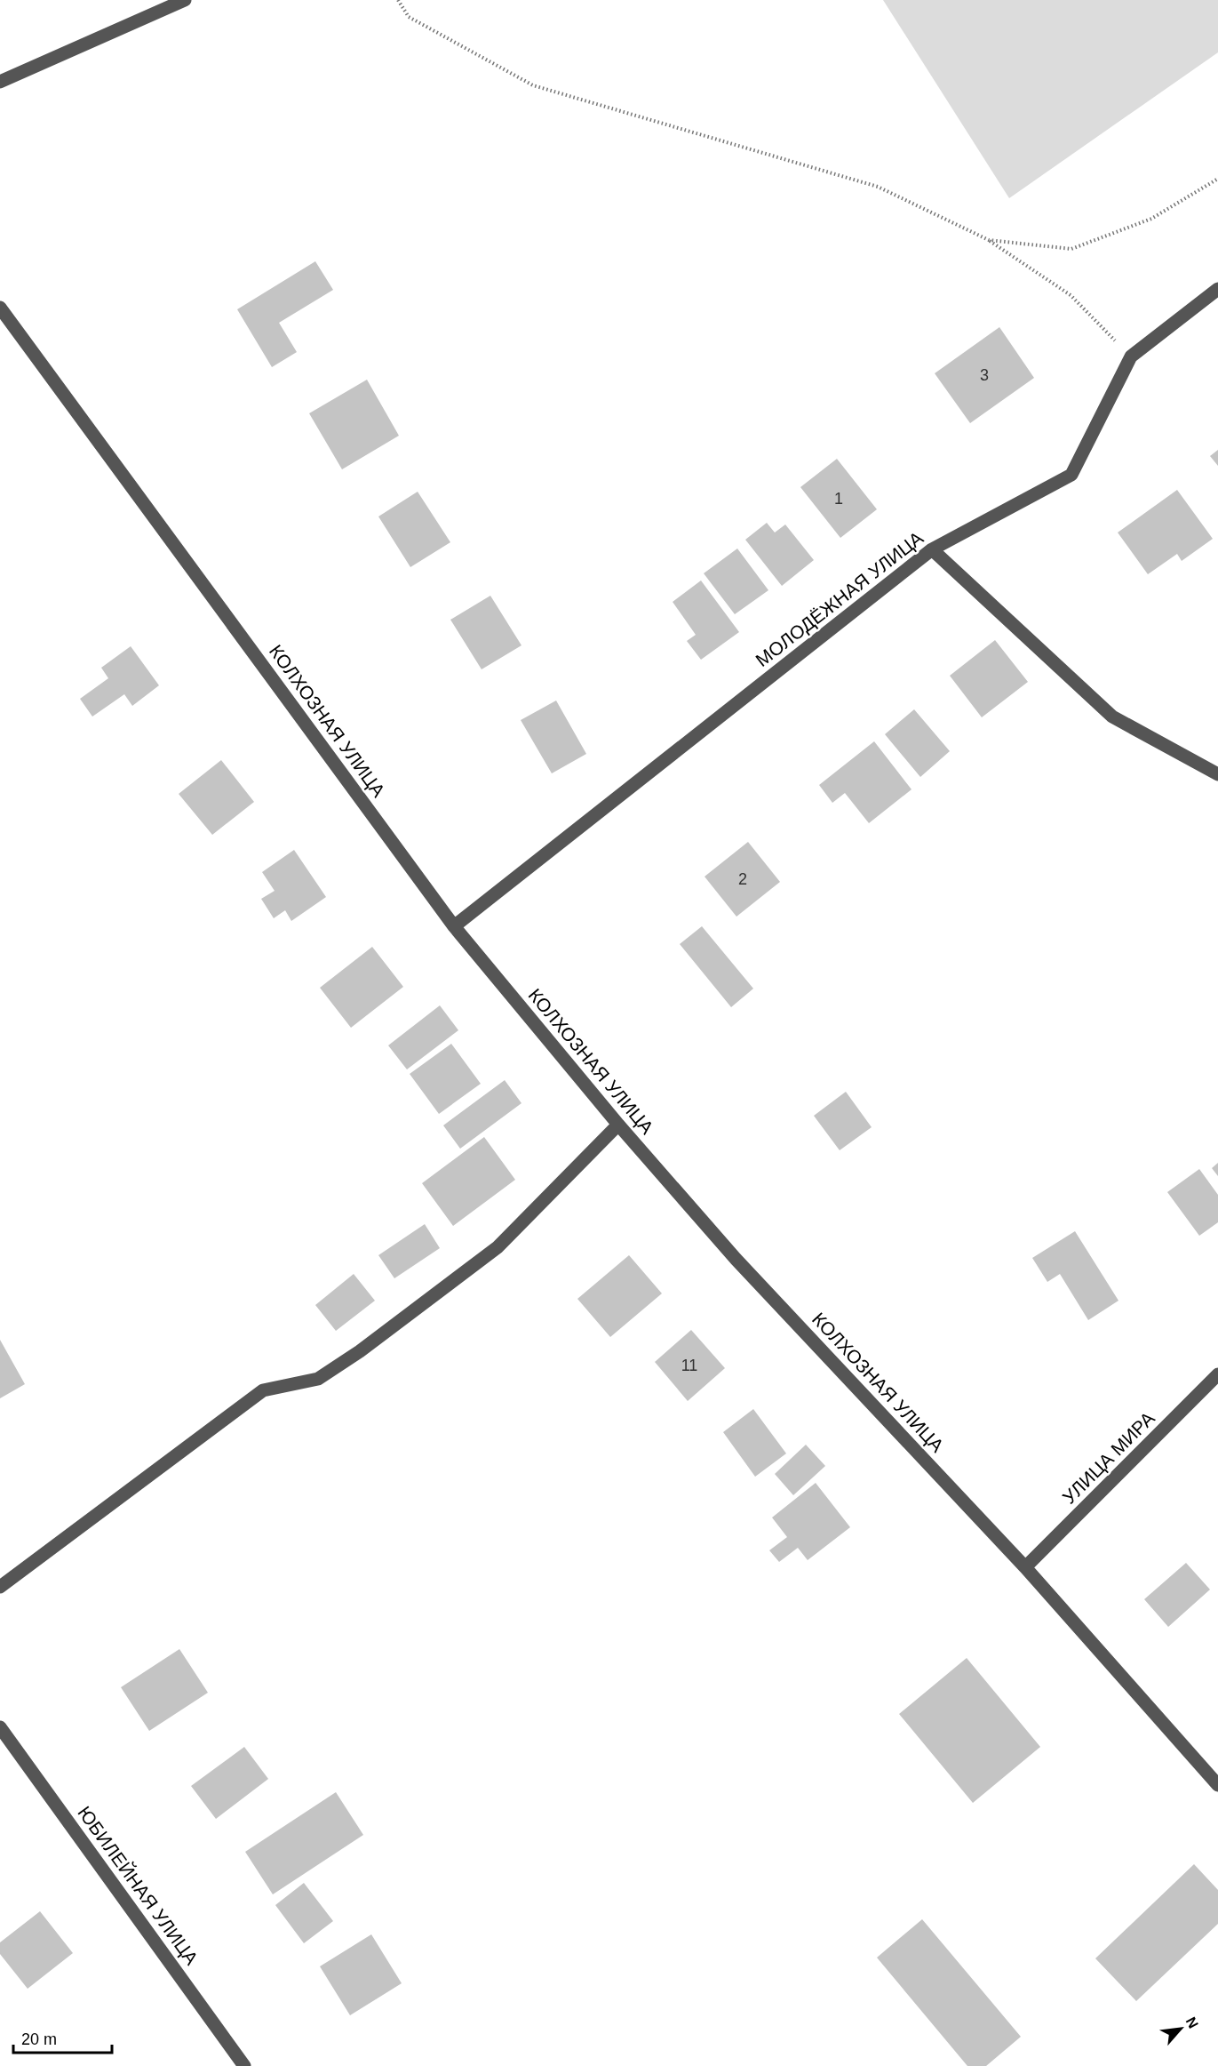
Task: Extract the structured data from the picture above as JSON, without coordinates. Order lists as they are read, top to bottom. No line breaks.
{"streets":{"street":["МОЛОДЁЖНАЯ УЛИЦА","КОЛХОЗНАЯ УЛИЦА","УЛИЦА МИРА","ЮБИЛЕЙНАЯ УЛИЦА"]},"crossings":[["МОЛОДЁЖНАЯ УЛИЦА","КОЛХОЗНАЯ УЛИЦА"],["КОЛХОЗНАЯ УЛИЦА","УЛИЦА МИРА"]],"house_numbers":["3","1","2","11"],"scale_bar":"20 m","north":"top right"}
